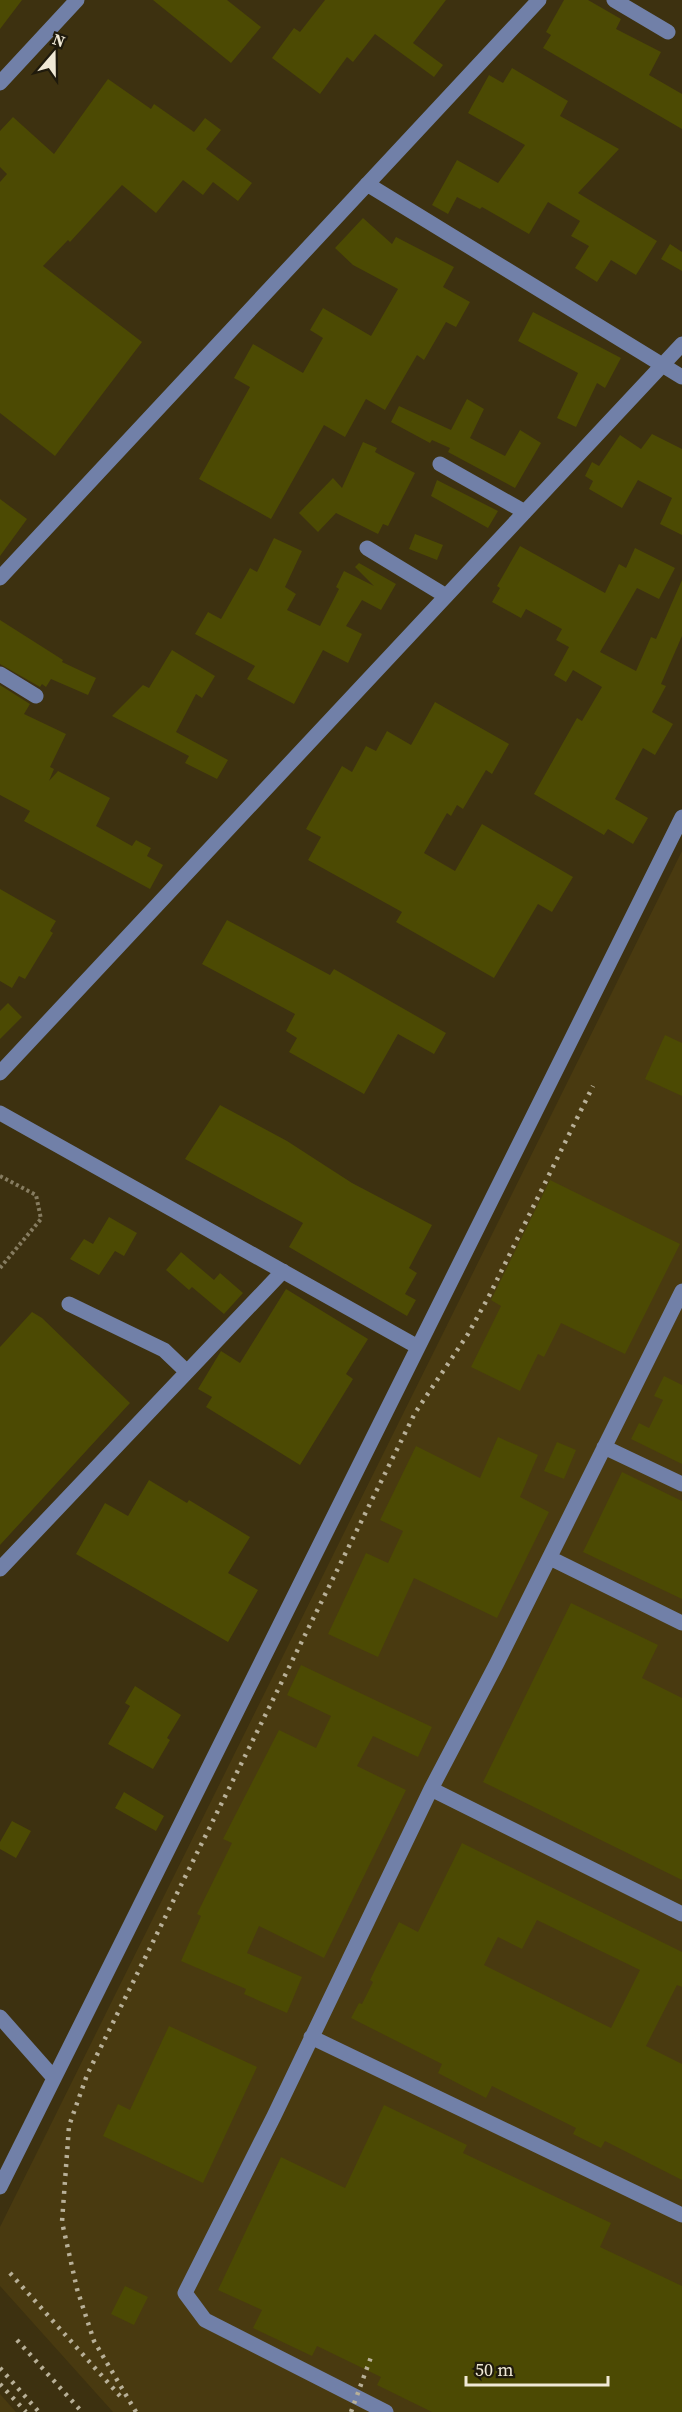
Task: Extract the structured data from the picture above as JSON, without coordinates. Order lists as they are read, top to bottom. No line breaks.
{"scale_bar":"50 m","north":"top"}
